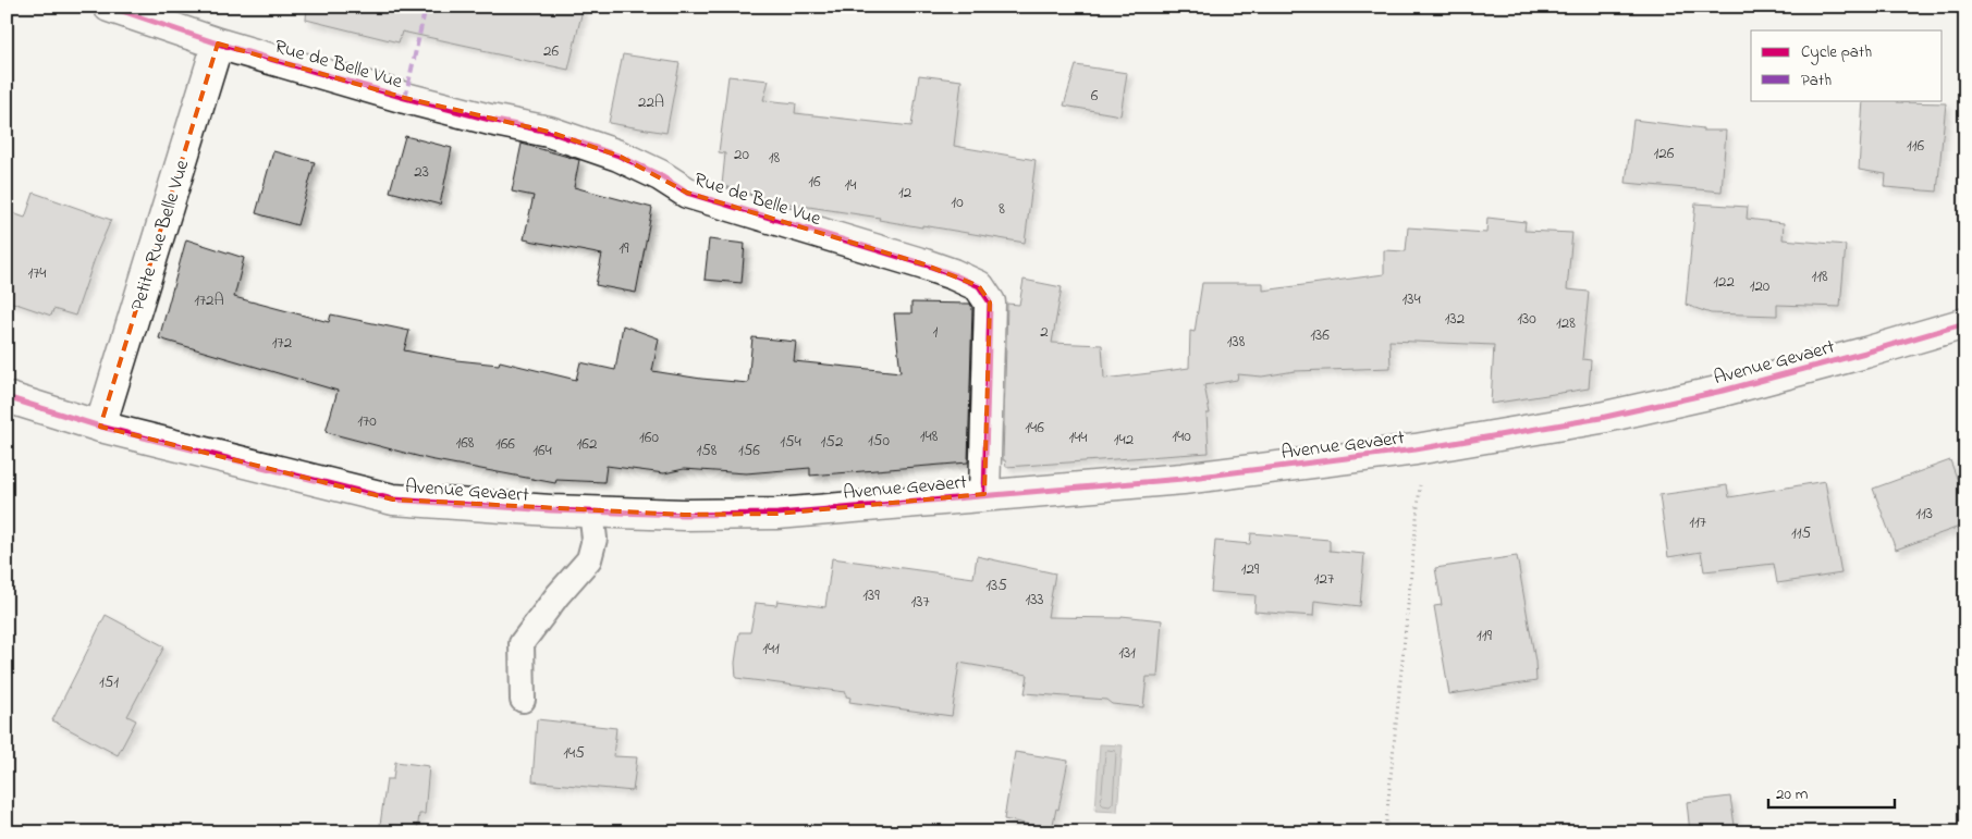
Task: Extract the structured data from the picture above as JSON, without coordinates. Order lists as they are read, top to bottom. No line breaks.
{"streets":{"street":["Rue de Belle Vue","Petite Rue Belle Vue","Avenue Gevaert"]},"crossings":[["Rue de Belle Vue","Petite Rue Belle Vue"],["Rue de Belle Vue","Avenue Gevaert"],["Petite Rue Belle Vue","Avenue Gevaert"]],"house_numbers":["26","6","22A","116","126","20","18","23","16","14","12","10","8","19","174","118","122","120","134","172A","132","130","128","1","2","136","138","172","170","146","148","140","160","144","142","150","154","152","168","166","162","164","158","156","113","117","115","129","127","135","139","133","137","119","141","131","151","145"],"legend":["Cycle path","Path"],"scale_bar":"20 m"}
